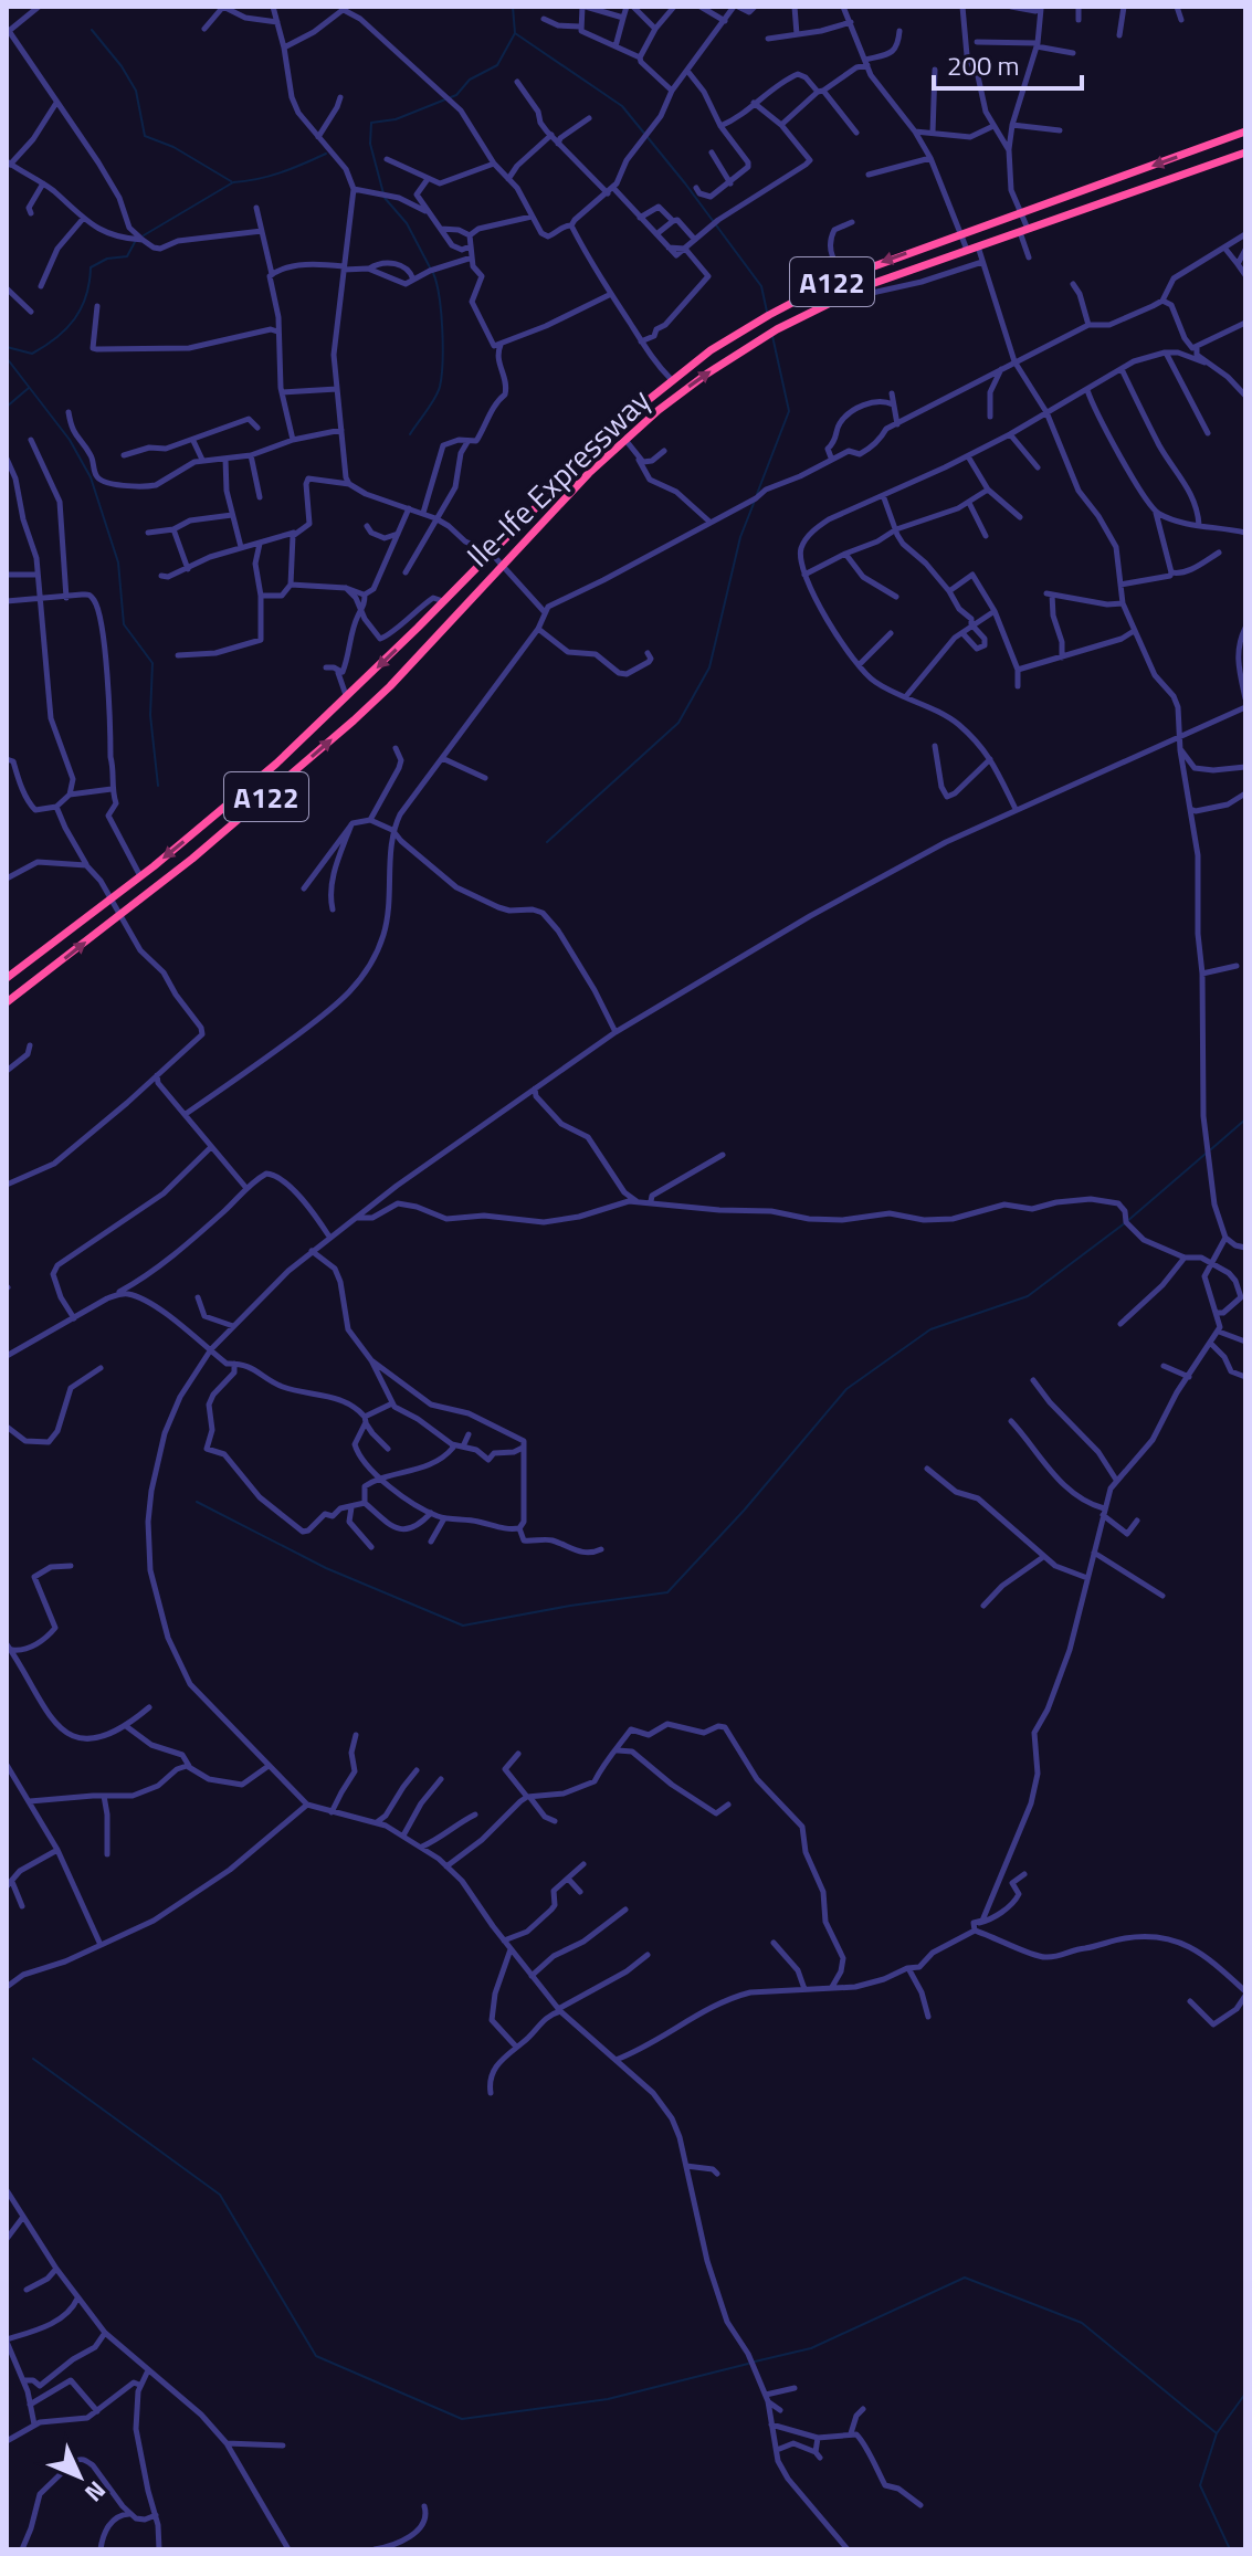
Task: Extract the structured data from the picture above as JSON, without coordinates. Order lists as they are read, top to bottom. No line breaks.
{"streets":{"highway":["A122","Ile-Ife Expressway"]},"scale_bar":"200 m","north":"bottom right"}
